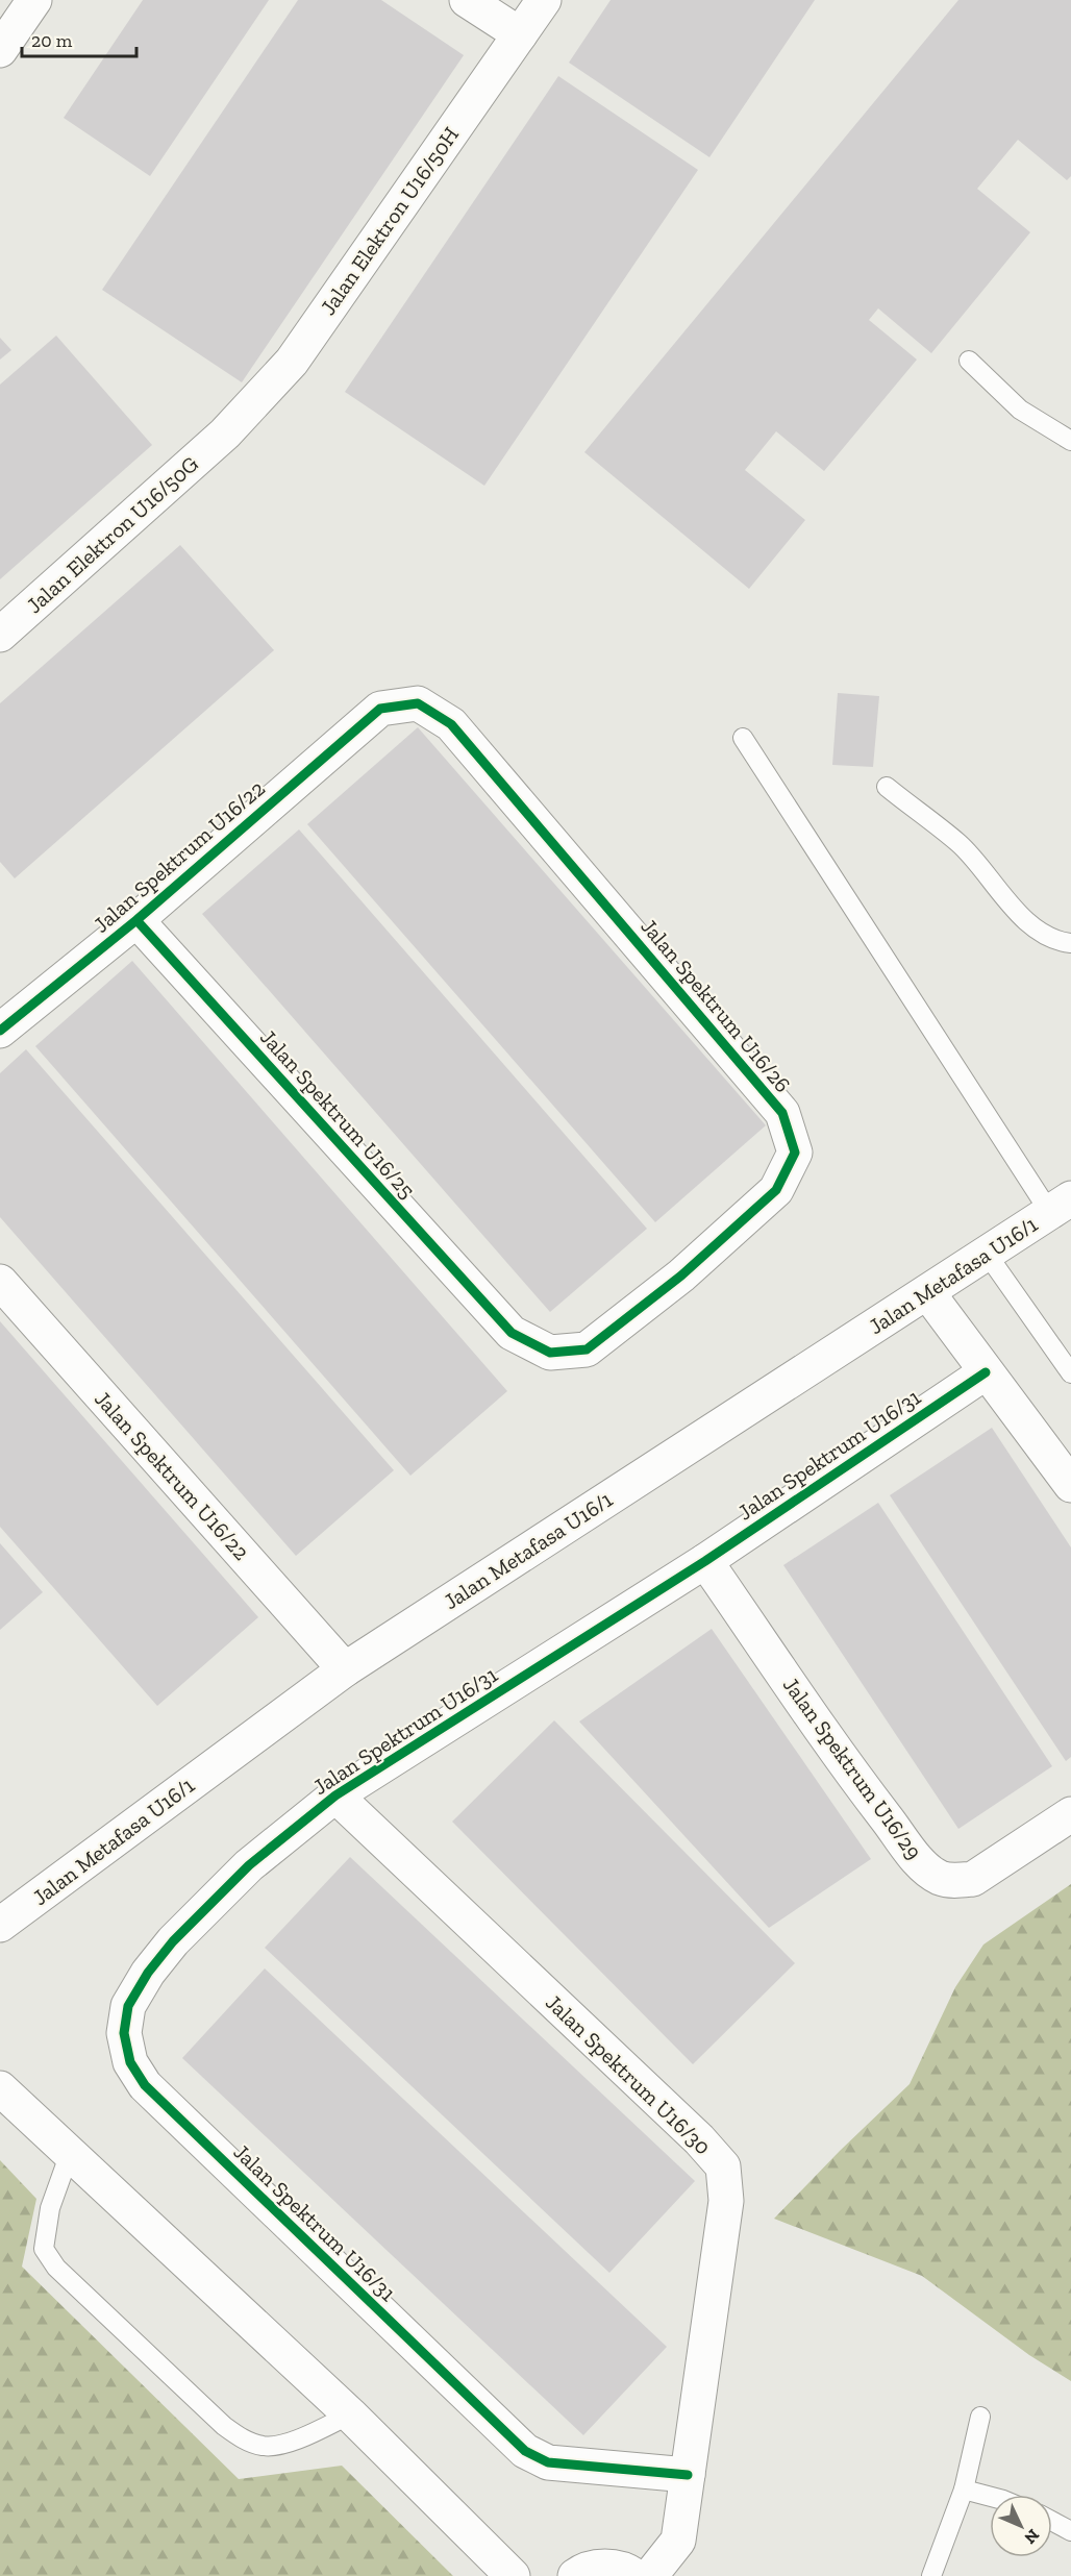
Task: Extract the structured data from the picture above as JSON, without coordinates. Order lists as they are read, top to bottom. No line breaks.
{"streets":{"street":["Jalan Elektron U16/50H","Jalan Elektron U16/50G","Jalan Spektrum U16/22","Jalan Spektrum U16/26","Jalan Spektrum U16/25","Jalan Metafasa U16/1","Jalan Spektrum U16/31","Jalan Spektrum U16/29","Jalan Spektrum U16/30"]},"crossings":[["Jalan Elektron U16/50H","Jalan Elektron U16/50G"],["Jalan Spektrum U16/22","Jalan Spektrum U16/26"],["Jalan Spektrum U16/22","Jalan Spektrum U16/25"],["Jalan Spektrum U16/22","Jalan Metafasa U16/1"],["Jalan Spektrum U16/26","Jalan Spektrum U16/25"],["Jalan Spektrum U16/31","Jalan Spektrum U16/29"],["Jalan Spektrum U16/31","Jalan Spektrum U16/30"]],"scale_bar":"20 m","north":"bottom right"}
